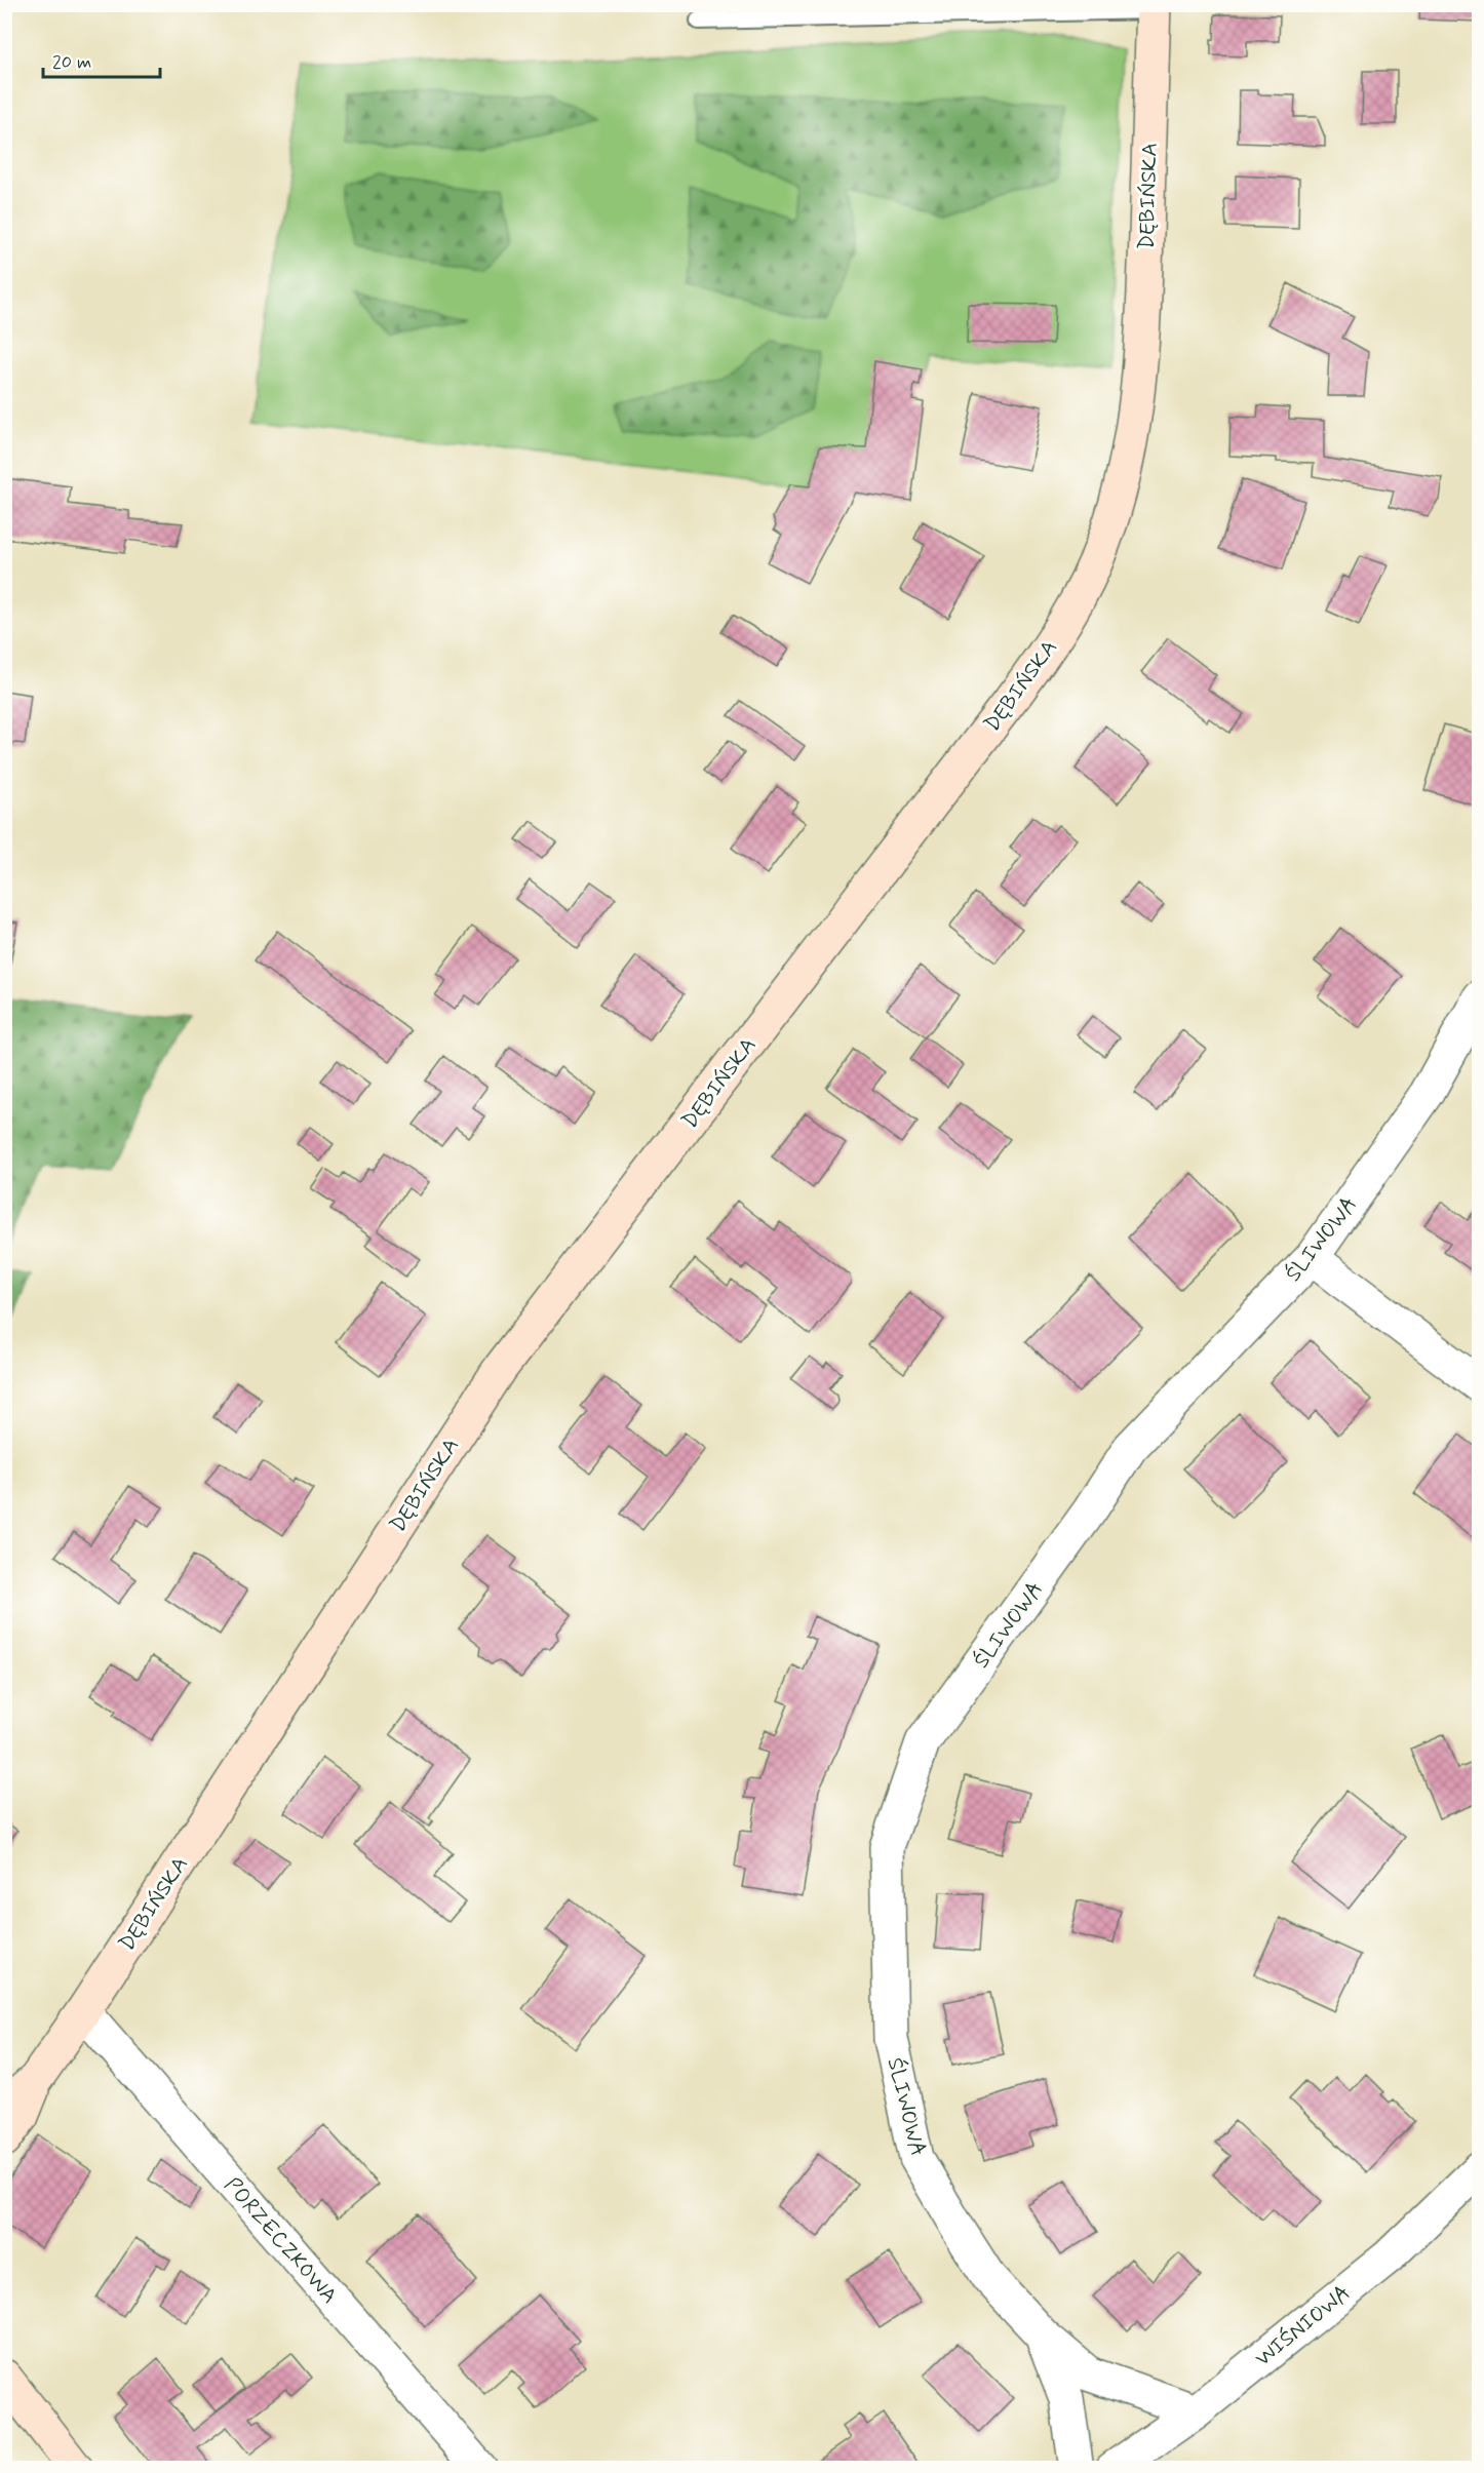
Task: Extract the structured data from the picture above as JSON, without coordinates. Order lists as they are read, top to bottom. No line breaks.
{"streets":{"street":["DĘBIŃSKA","ŚLIWOWA","PORZECZKOWA","WIŚNIOWA"]},"crossings":[["DĘBIŃSKA","PORZECZKOWA"],["ŚLIWOWA","WIŚNIOWA"]],"scale_bar":"20 m"}
